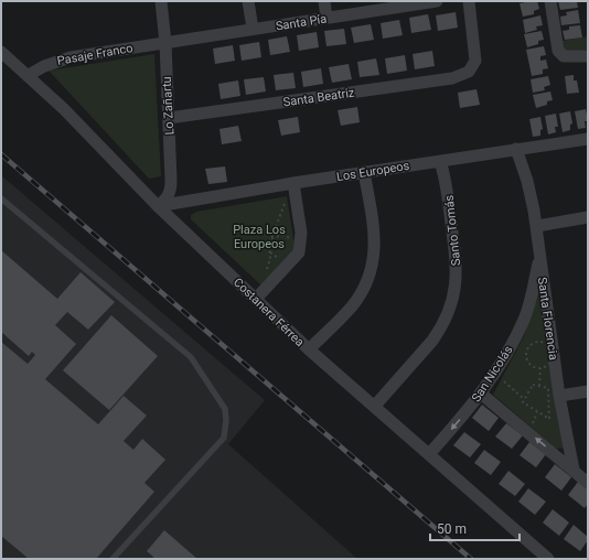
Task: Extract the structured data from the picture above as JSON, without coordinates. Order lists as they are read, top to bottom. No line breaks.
{"streets":{"street":["Santa Pía","Pasaje Franco","Santa Beatriz","Lo Zañartu","Los Europeos","Santo Tomás","Costanera Férrea","Santa Florencia","San Nicolás"]},"crossings":[["Santa Pía","Pasaje Franco"],["Santa Pía","Lo Zañartu"],["Pasaje Franco","Lo Zañartu"],["Pasaje Franco","Costanera Férrea"],["Santa Beatriz","Lo Zañartu"],["Lo Zañartu","Los Europeos"],["Lo Zañartu","Costanera Férrea"],["Los Europeos","Santo Tomás"],["Los Europeos","Costanera Férrea"],["Los Europeos","Santa Florencia"],["Santo Tomás","Costanera Férrea"],["Costanera Férrea","San Nicolás"],["Santa Florencia","San Nicolás"]],"parks":["Plaza Los Europeos"],"scale_bar":"50 m"}
